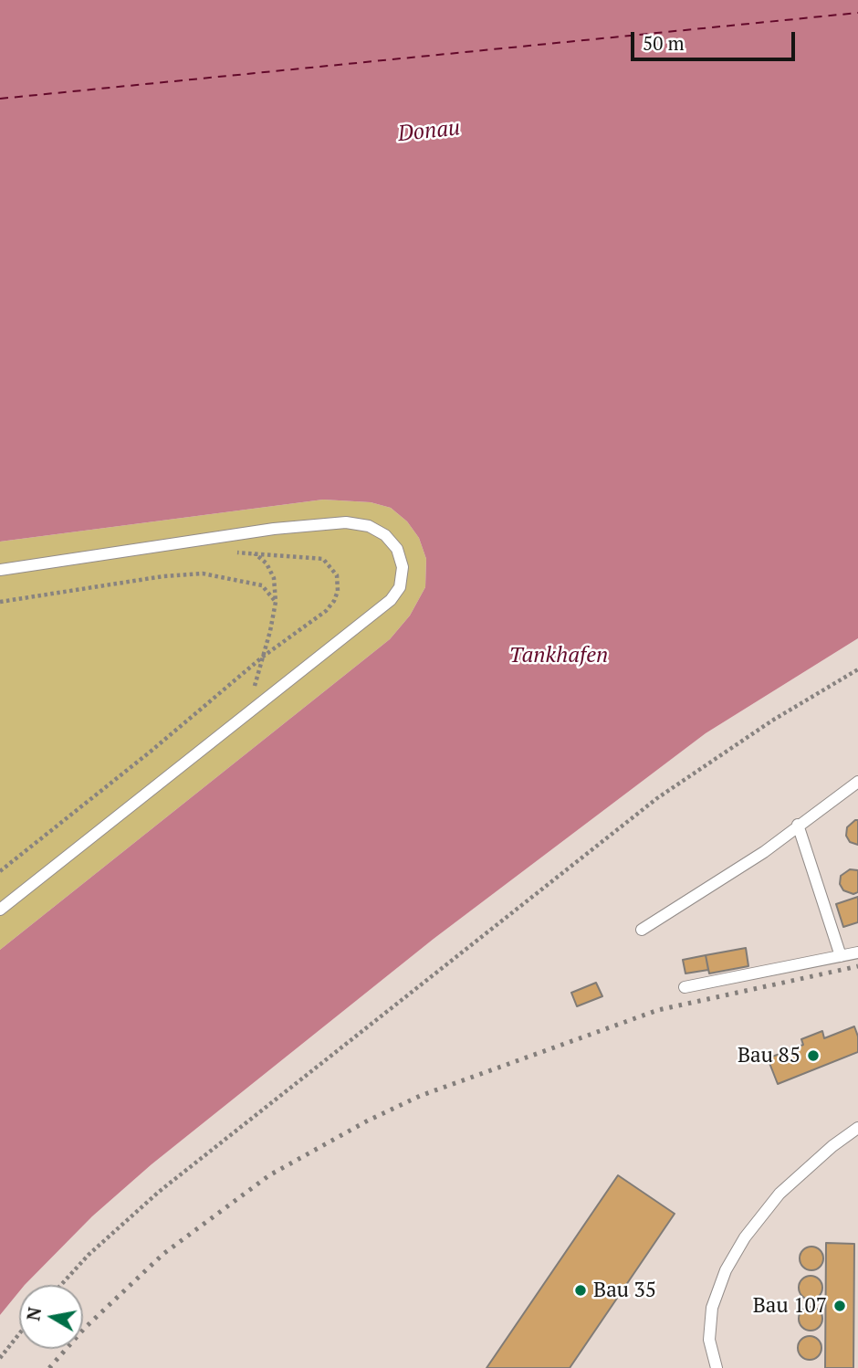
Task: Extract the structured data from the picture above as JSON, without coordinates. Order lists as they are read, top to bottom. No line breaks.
{"water":["Donau","Tankhafen"],"places":["Bau 85","Bau 35","Bau 107"],"scale_bar":"50 m","north":"left"}
